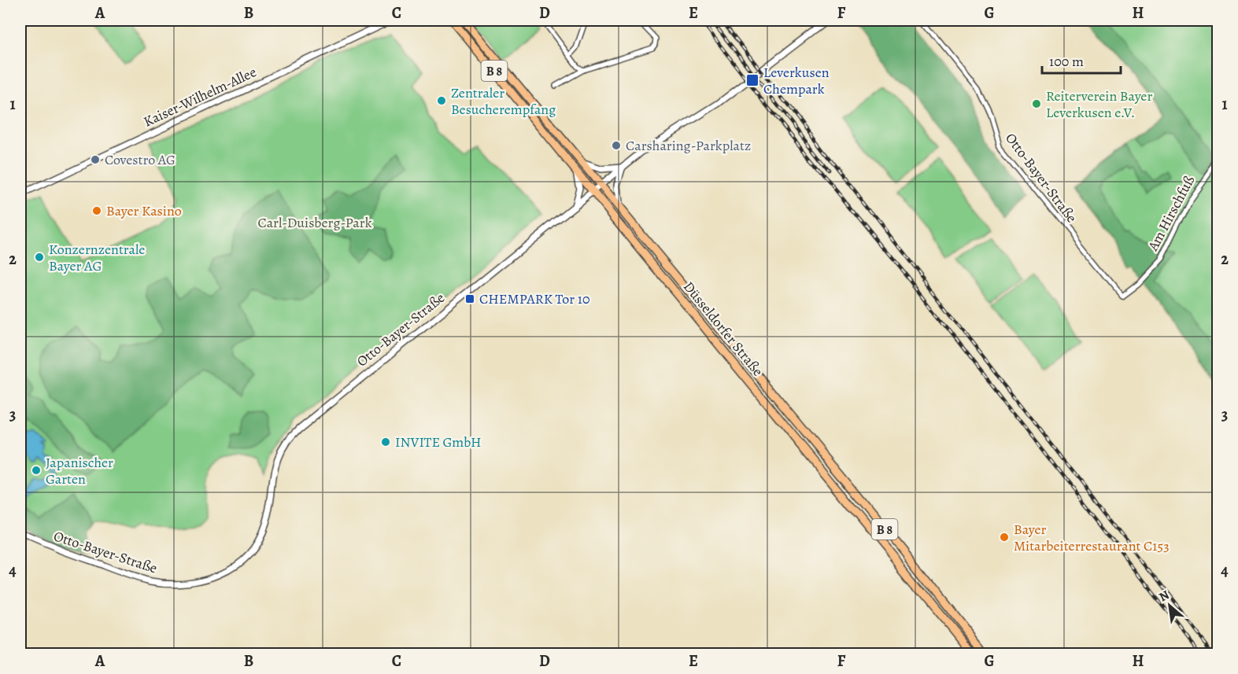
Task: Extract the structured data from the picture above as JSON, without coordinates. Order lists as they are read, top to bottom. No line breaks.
{"streets":{"main road":["B 8","Düsseldorfer Straße"],"street":["Kaiser-Wilhelm-Allee","Otto-Bayer-Straße","Am Hirschfuß"]},"crossings":[["Otto-Bayer-Straße","Am Hirschfuß"],["Otto-Bayer-Straße","Düsseldorfer Straße"]],"parks":["Carl-Duisberg-Park"],"places":{"transit":["Leverkusen Chempark","CHEMPARK Tor 10"],"other":["Zentraler Besucherempfang","Reiterverein Bayer Leverkusen e.V.","Carsharing-Parkplatz","Covestro AG","Bayer Kasino","Konzernzentrale Bayer AG","INVITE GmbH","Japanischer Garten","Bayer Mitarbeiterrestaurant C153"]},"scale_bar":"100 m","north":"top left","grid":{"columns":["A","B","C","D","E","F","G","H"],"rows":["1","2","3","4"]}}
